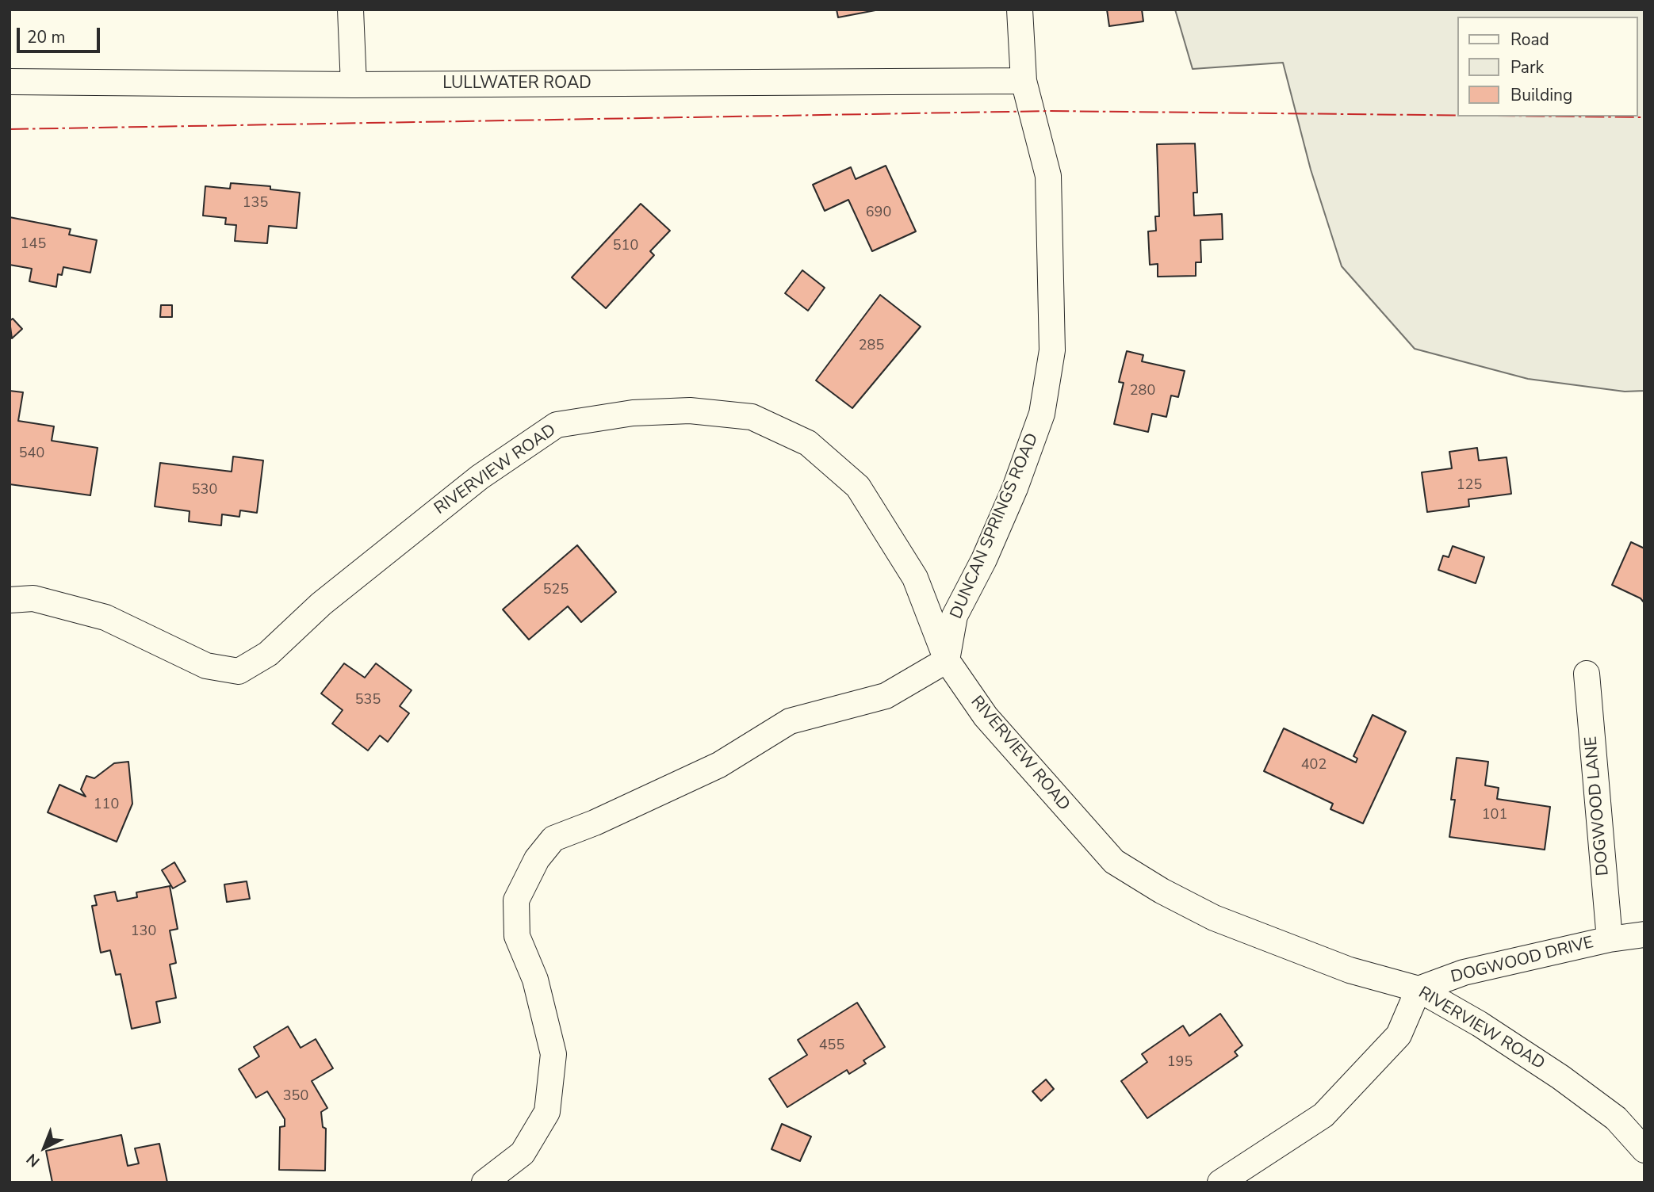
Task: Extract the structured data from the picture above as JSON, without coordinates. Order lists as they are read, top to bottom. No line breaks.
{"streets":{"street":["LULLWATER ROAD","RIVERVIEW ROAD","DUNCAN SPRINGS ROAD","DOGWOOD LANE","DOGWOOD DRIVE"]},"crossings":[["LULLWATER ROAD","DUNCAN SPRINGS ROAD"],["RIVERVIEW ROAD","DUNCAN SPRINGS ROAD"],["RIVERVIEW ROAD","DOGWOOD DRIVE"],["DOGWOOD LANE","DOGWOOD DRIVE"]],"house_numbers":["135","690","145","510","285","280","540","125","530","525","535","402","110","101","130","455","195","350"],"legend":["Road","Park","Building"],"scale_bar":"20 m","north":"bottom left"}
